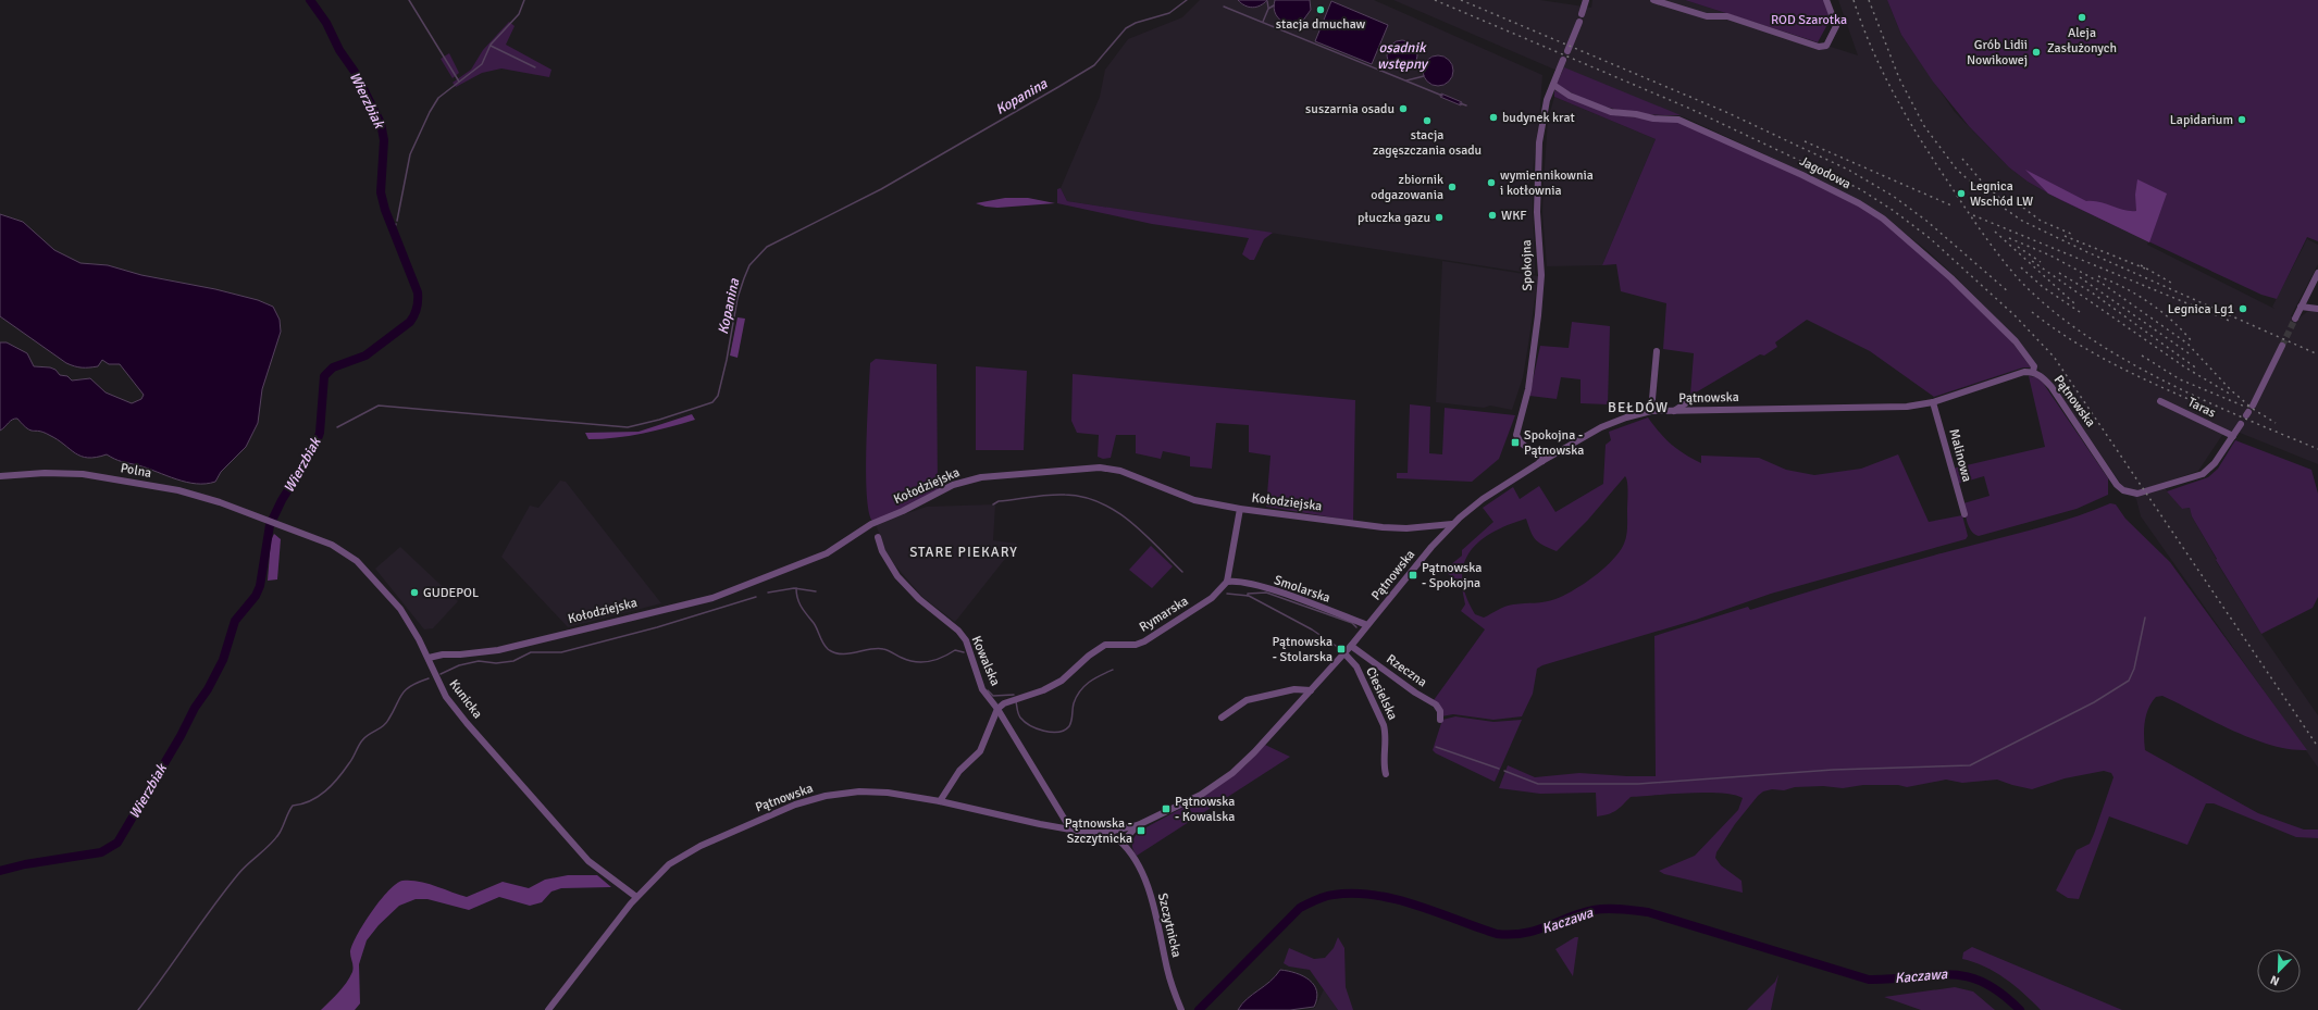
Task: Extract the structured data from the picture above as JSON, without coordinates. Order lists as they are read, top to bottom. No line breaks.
{"streets":{"street":["Jagodowa","Spokojna","Pątnowska","Taras","Malinowa","Polna","Kołodziejska","Smolarska","Rymarska","Kowalska","Rzeczna","Ciesielska","Kunicka","Szczytnicka"]},"crossings":[["Jagodowa","Spokojna"],["Jagodowa","Pątnowska"],["Spokojna","Pątnowska"],["Pątnowska","Taras"],["Pątnowska","Malinowa"],["Pątnowska","Kołodziejska"],["Pątnowska","Smolarska"],["Pątnowska","Kowalska"],["Pątnowska","Rzeczna"],["Pątnowska","Ciesielska"],["Pątnowska","Kunicka"],["Pątnowska","Szczytnicka"],["Polna","Kunicka"],["Kołodziejska","Kunicka"],["Smolarska","Rymarska"],["Rymarska","Kowalska"]],"districts":["BEŁDÓW","STARE PIEKARY"],"water":["osadnik wstępny","Kopanina","Wierzbiak","Kaczawa"],"parks":["ROD Szarotka"],"places":{"other":["stacja dmuchaw","Aleja Zasłużonych","Grób Lidii Nowikowej","suszarnia osadu","budynek krat","Lapidarium","stacja zagęszczania osadu","wymiennikownia i kotłownia","zbiornik odgazowania","Legnica Wschód LW","WKF","płuczka gazu","Legnica Lg1","GUDEPOL"],"transit":["Spokojna - Pątnowska","Pątnowska - Spokojna","Pątnowska - Stolarska","Pątnowska - Kowalska","Pątnowska - Szczytnicka"]},"north":"bottom left"}
